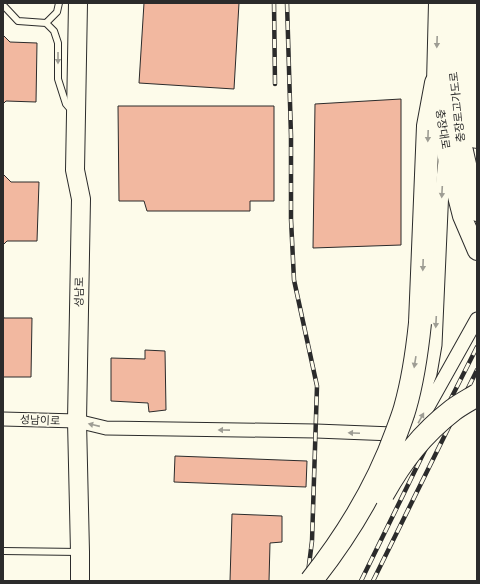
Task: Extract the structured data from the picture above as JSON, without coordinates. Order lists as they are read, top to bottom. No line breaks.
{"streets":{"highway":["충장로고가도로"],"main road":["충장대로","성남로"],"street":["성남이로"]},"crossings":[["성남로","성남이로"]],"one_way":["성남이로"]}
